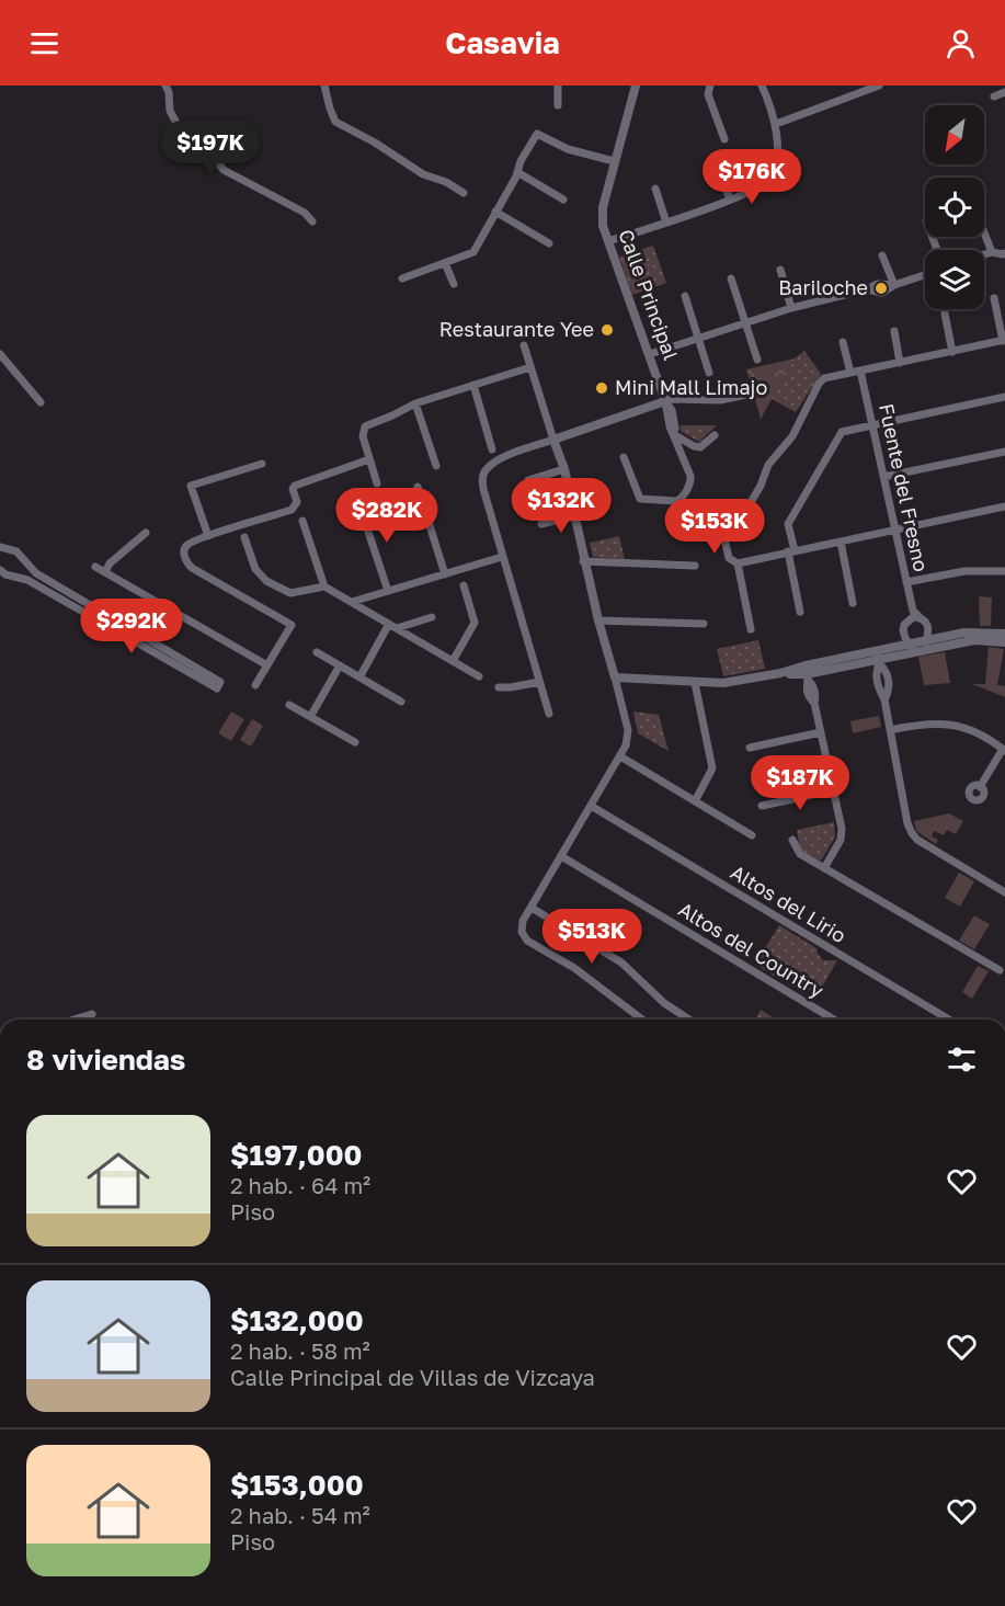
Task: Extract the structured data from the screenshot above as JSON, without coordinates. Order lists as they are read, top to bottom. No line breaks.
{"streets":{"street":["Calle Principal","Fuente del Fresno","Altos del Lirio","Altos del Country"]},"places":["Bariloche","Restaurante Yee","Mini Mall Limajo"],"north":"bottom left","page":{"header":"Casavia","price":["$197K","$176K","$132K","$282K","$153K","$292K","$187K","$513K"],"heading":"8 viviendas","list":[{"name":"$197,000","note":"2 hab. · 64 m² · Piso"},{"name":"$132,000","note":"2 hab. · 58 m² · Calle Principal de Villas de Vizcaya"},{"name":"$153,000","note":"2 hab. · 54 m² · Piso"}]}}
